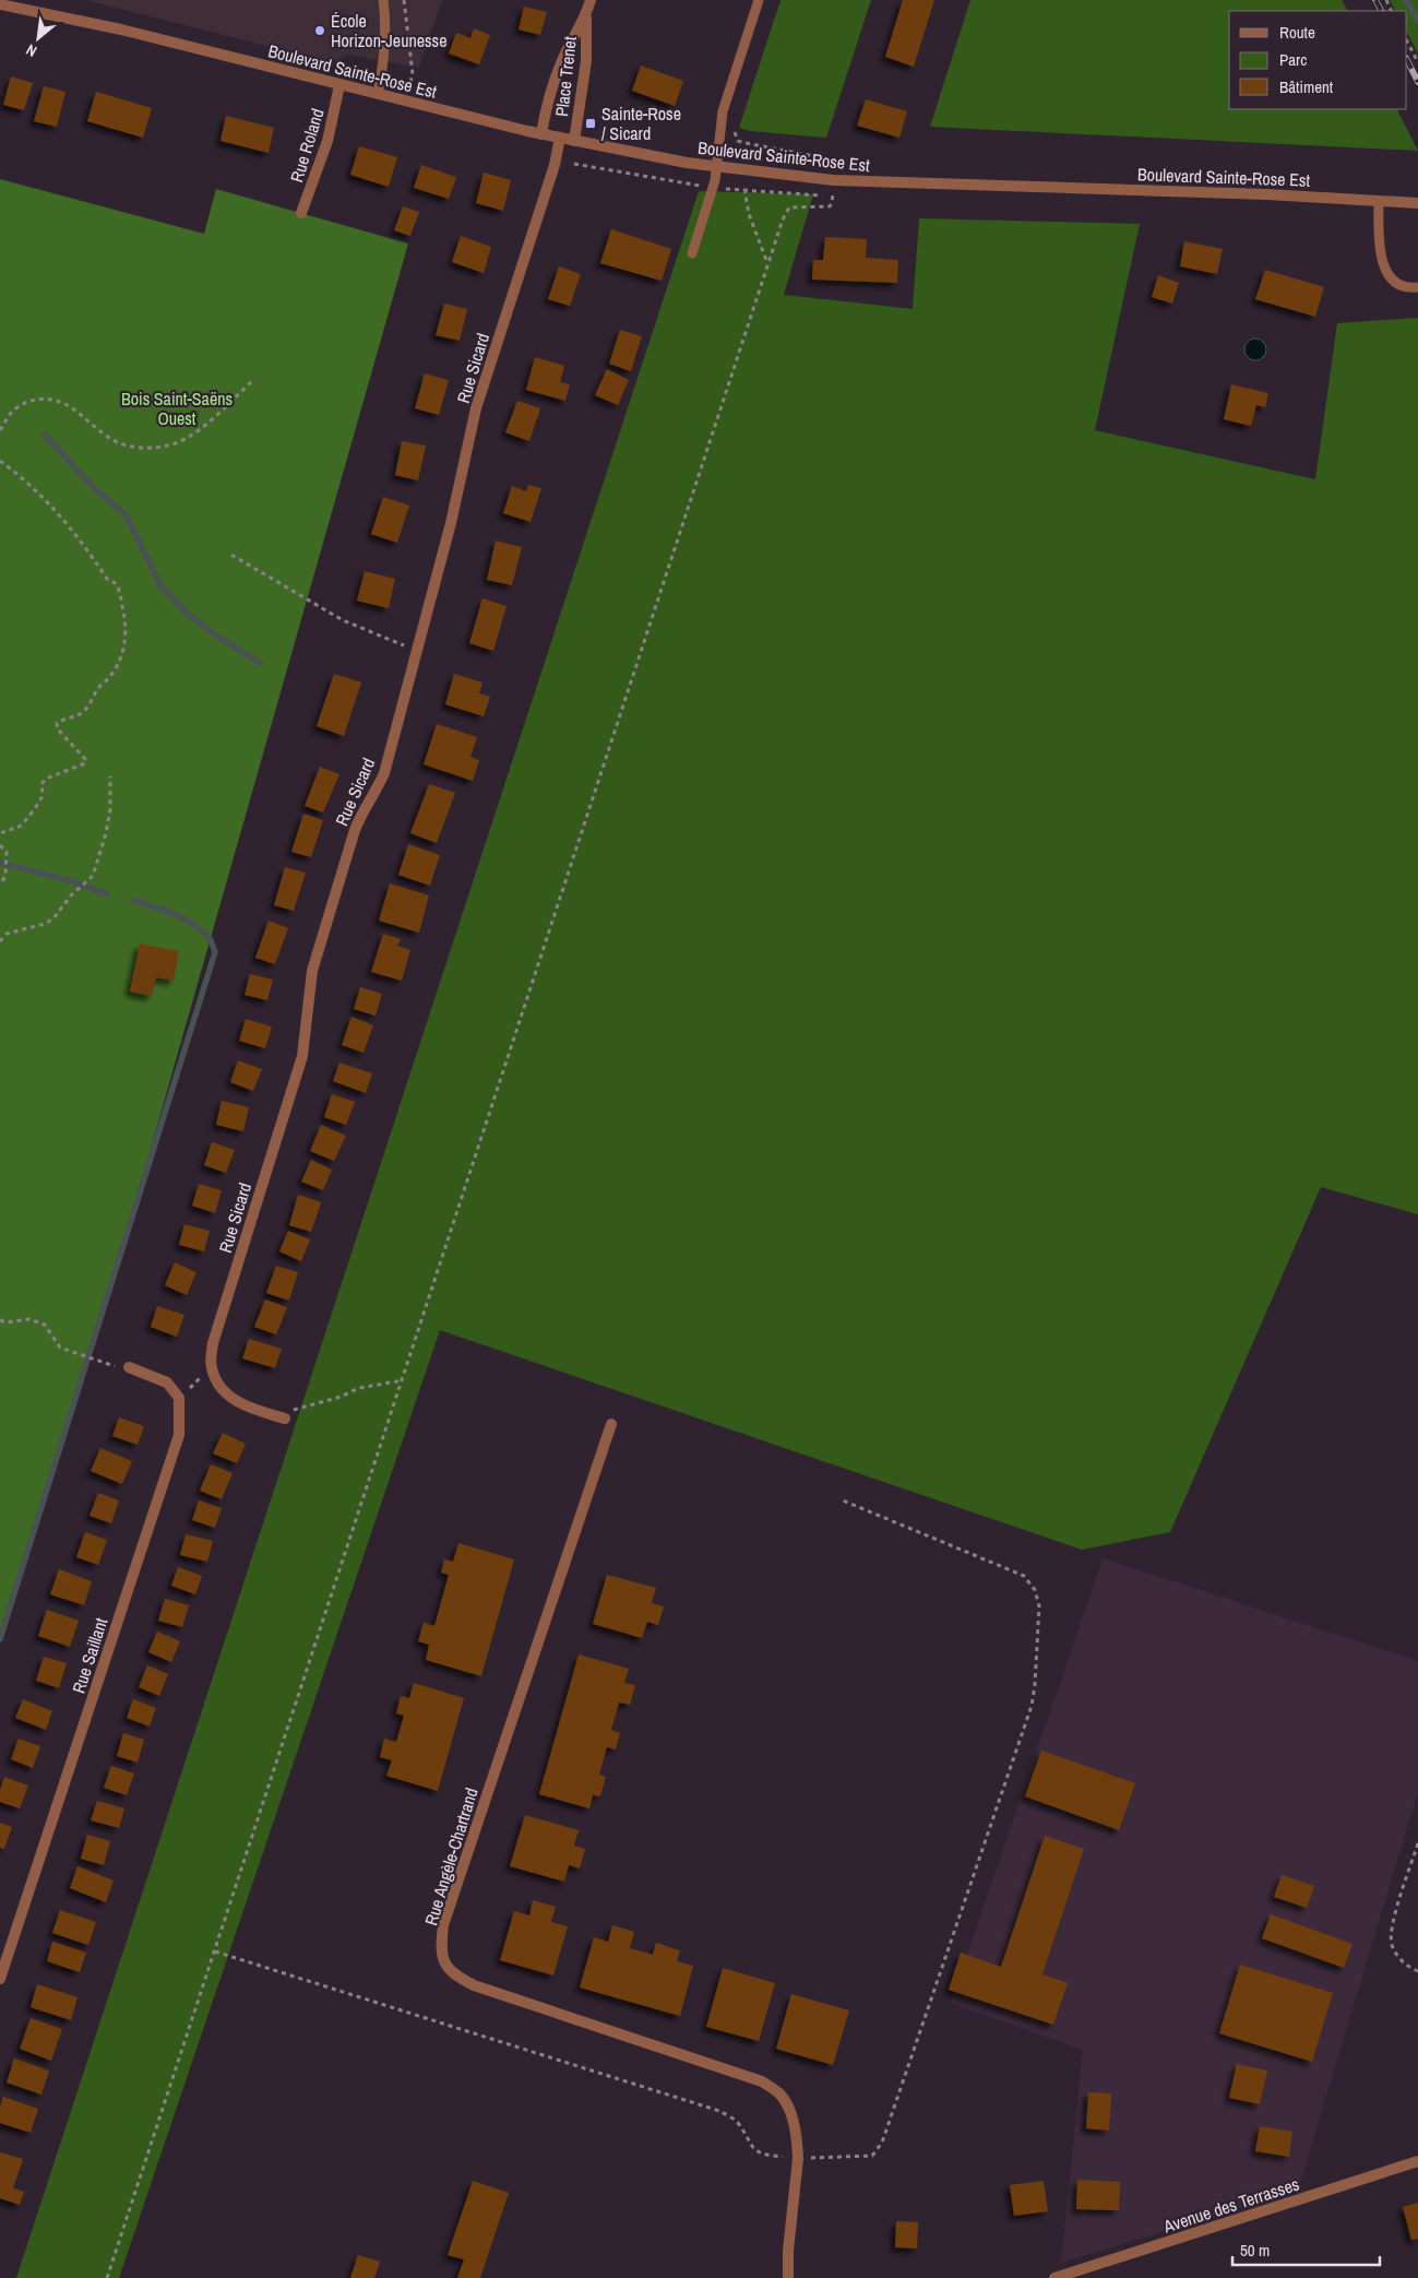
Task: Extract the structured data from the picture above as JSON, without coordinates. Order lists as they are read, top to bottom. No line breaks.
{"streets":{"street":["Boulevard Sainte-Rose Est","Place Trenet","Rue Roland","Rue Sicard","Rue Saillant","Rue Angèle-Chartrand","Avenue des Terrasses"]},"crossings":[["Boulevard Sainte-Rose Est","Place Trenet"],["Boulevard Sainte-Rose Est","Rue Roland"],["Boulevard Sainte-Rose Est","Rue Sicard"]],"parks":["Bois Saint-Saëns Ouest"],"places":{"other":["École Horizon-Jeunesse"],"transit":["Sainte-Rose / Sicard"]},"legend":["Route","Parc","Bâtiment"],"scale_bar":"50 m","north":"bottom left"}
